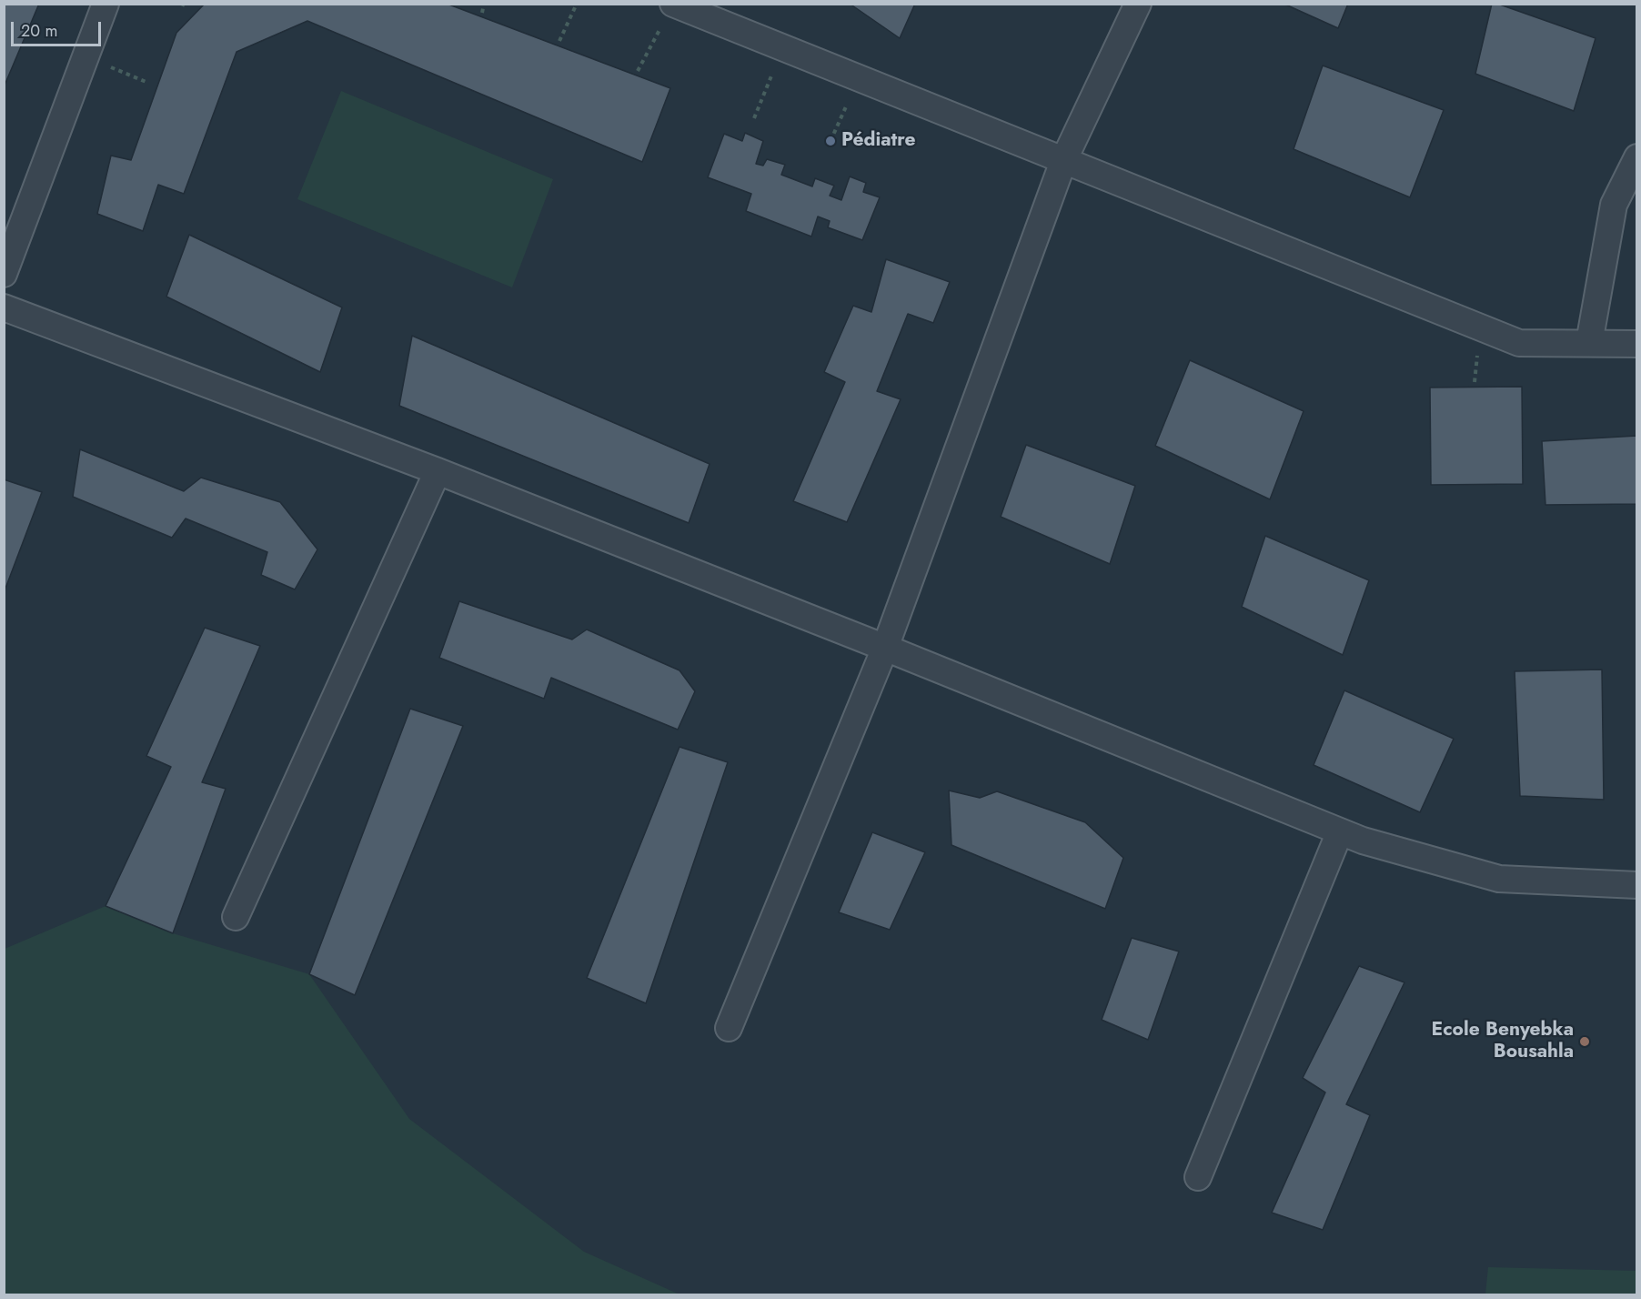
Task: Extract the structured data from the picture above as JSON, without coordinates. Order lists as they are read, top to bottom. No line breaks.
{"places":["Pédiatre","Ecole Benyebka Bousahla"],"scale_bar":"20 m"}
